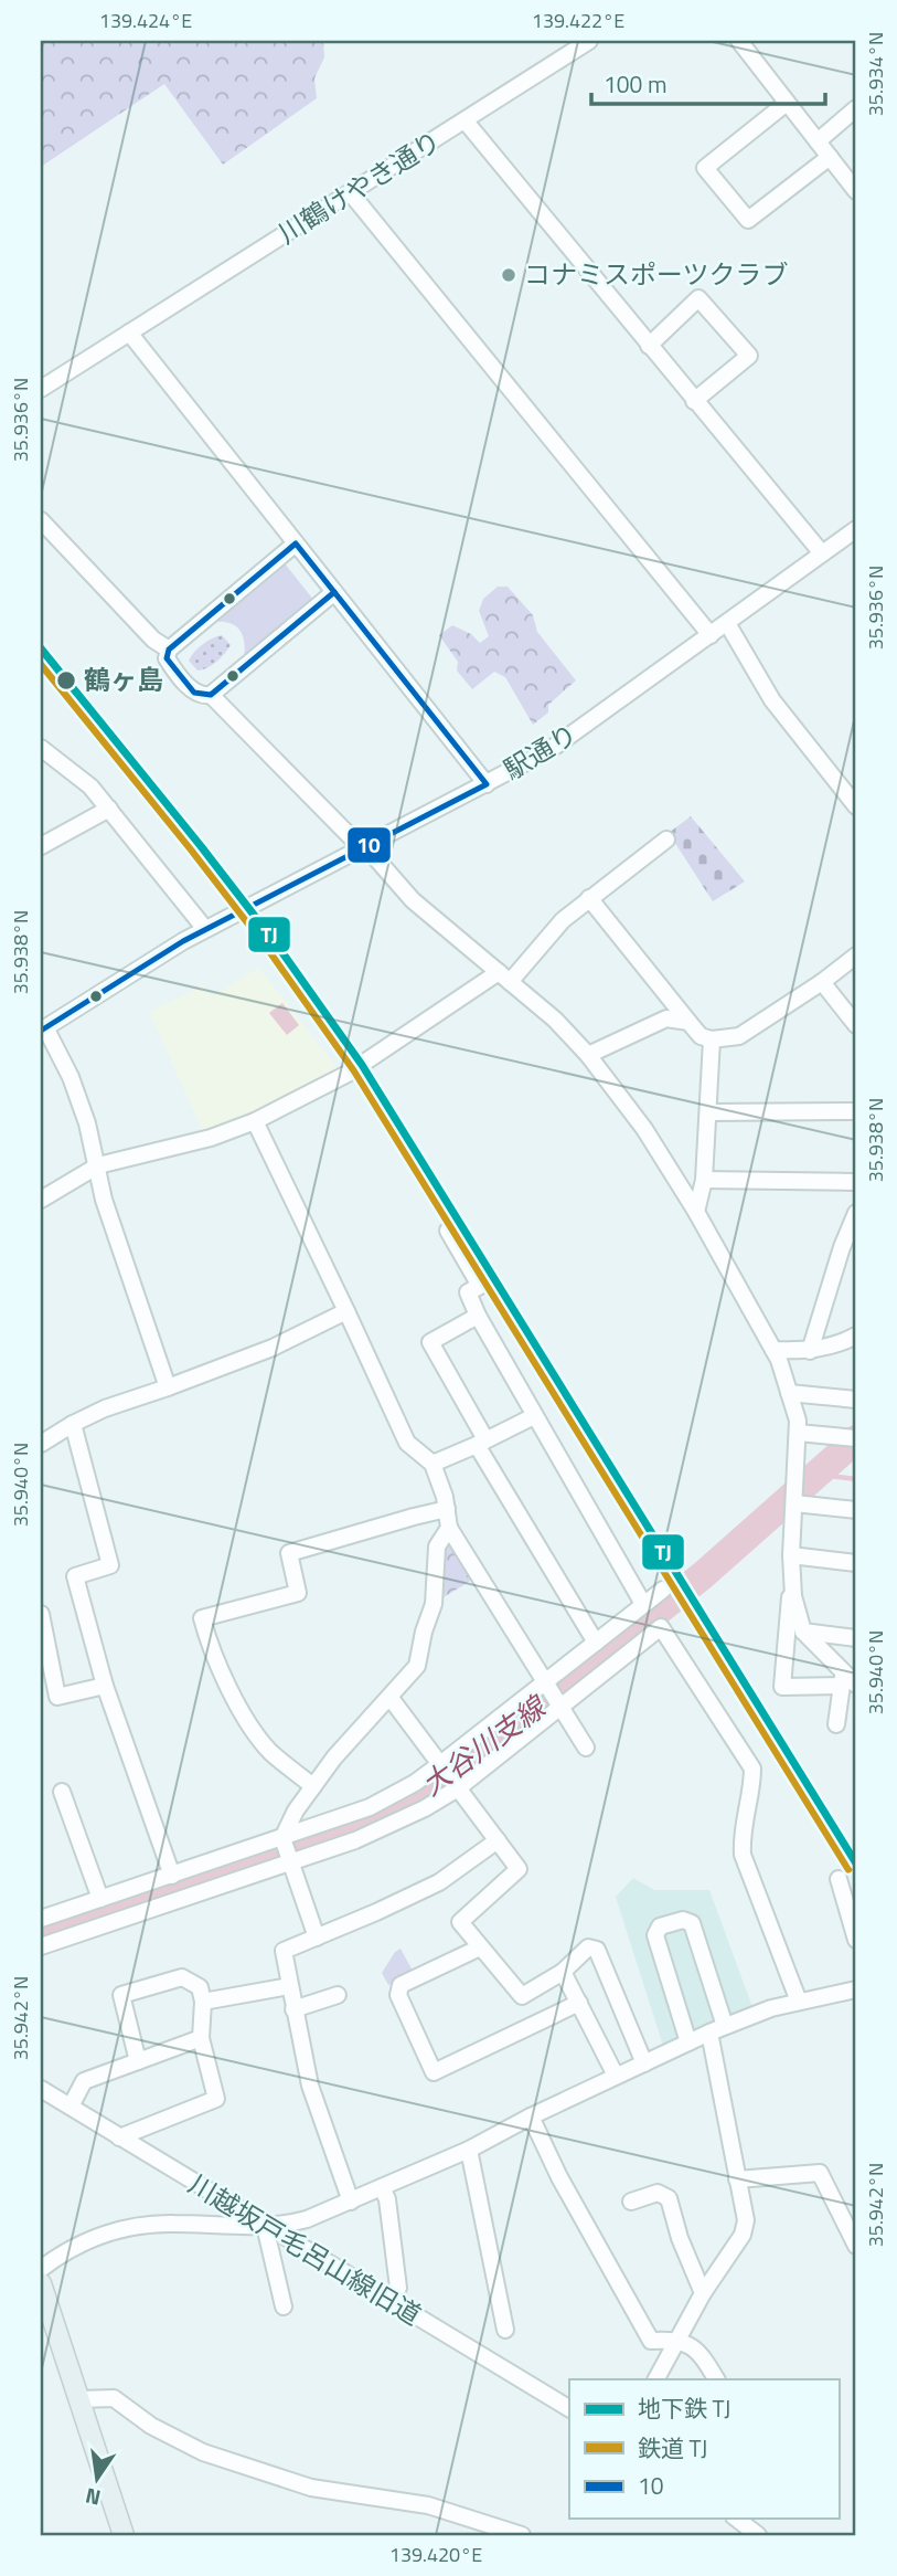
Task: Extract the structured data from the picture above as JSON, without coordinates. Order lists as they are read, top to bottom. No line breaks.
{"streets":{"street":["川鶴けやき通り","駅通り","川越坂戸毛呂山線旧道"]},"water":["大谷川支線"],"places":["コナミスポーツクラブ","鶴ヶ島"],"lines":["transit line 10","metro line TJ","rail line TJ"],"legend":["地下鉄 TJ","鉄道 TJ","10"],"scale_bar":"100 m","north":"bottom","coordinates":["139.424°E","139.422°E","35.934°N","35.936°N","35.938°N","35.940°N","35.942°N","139.420°E"]}
